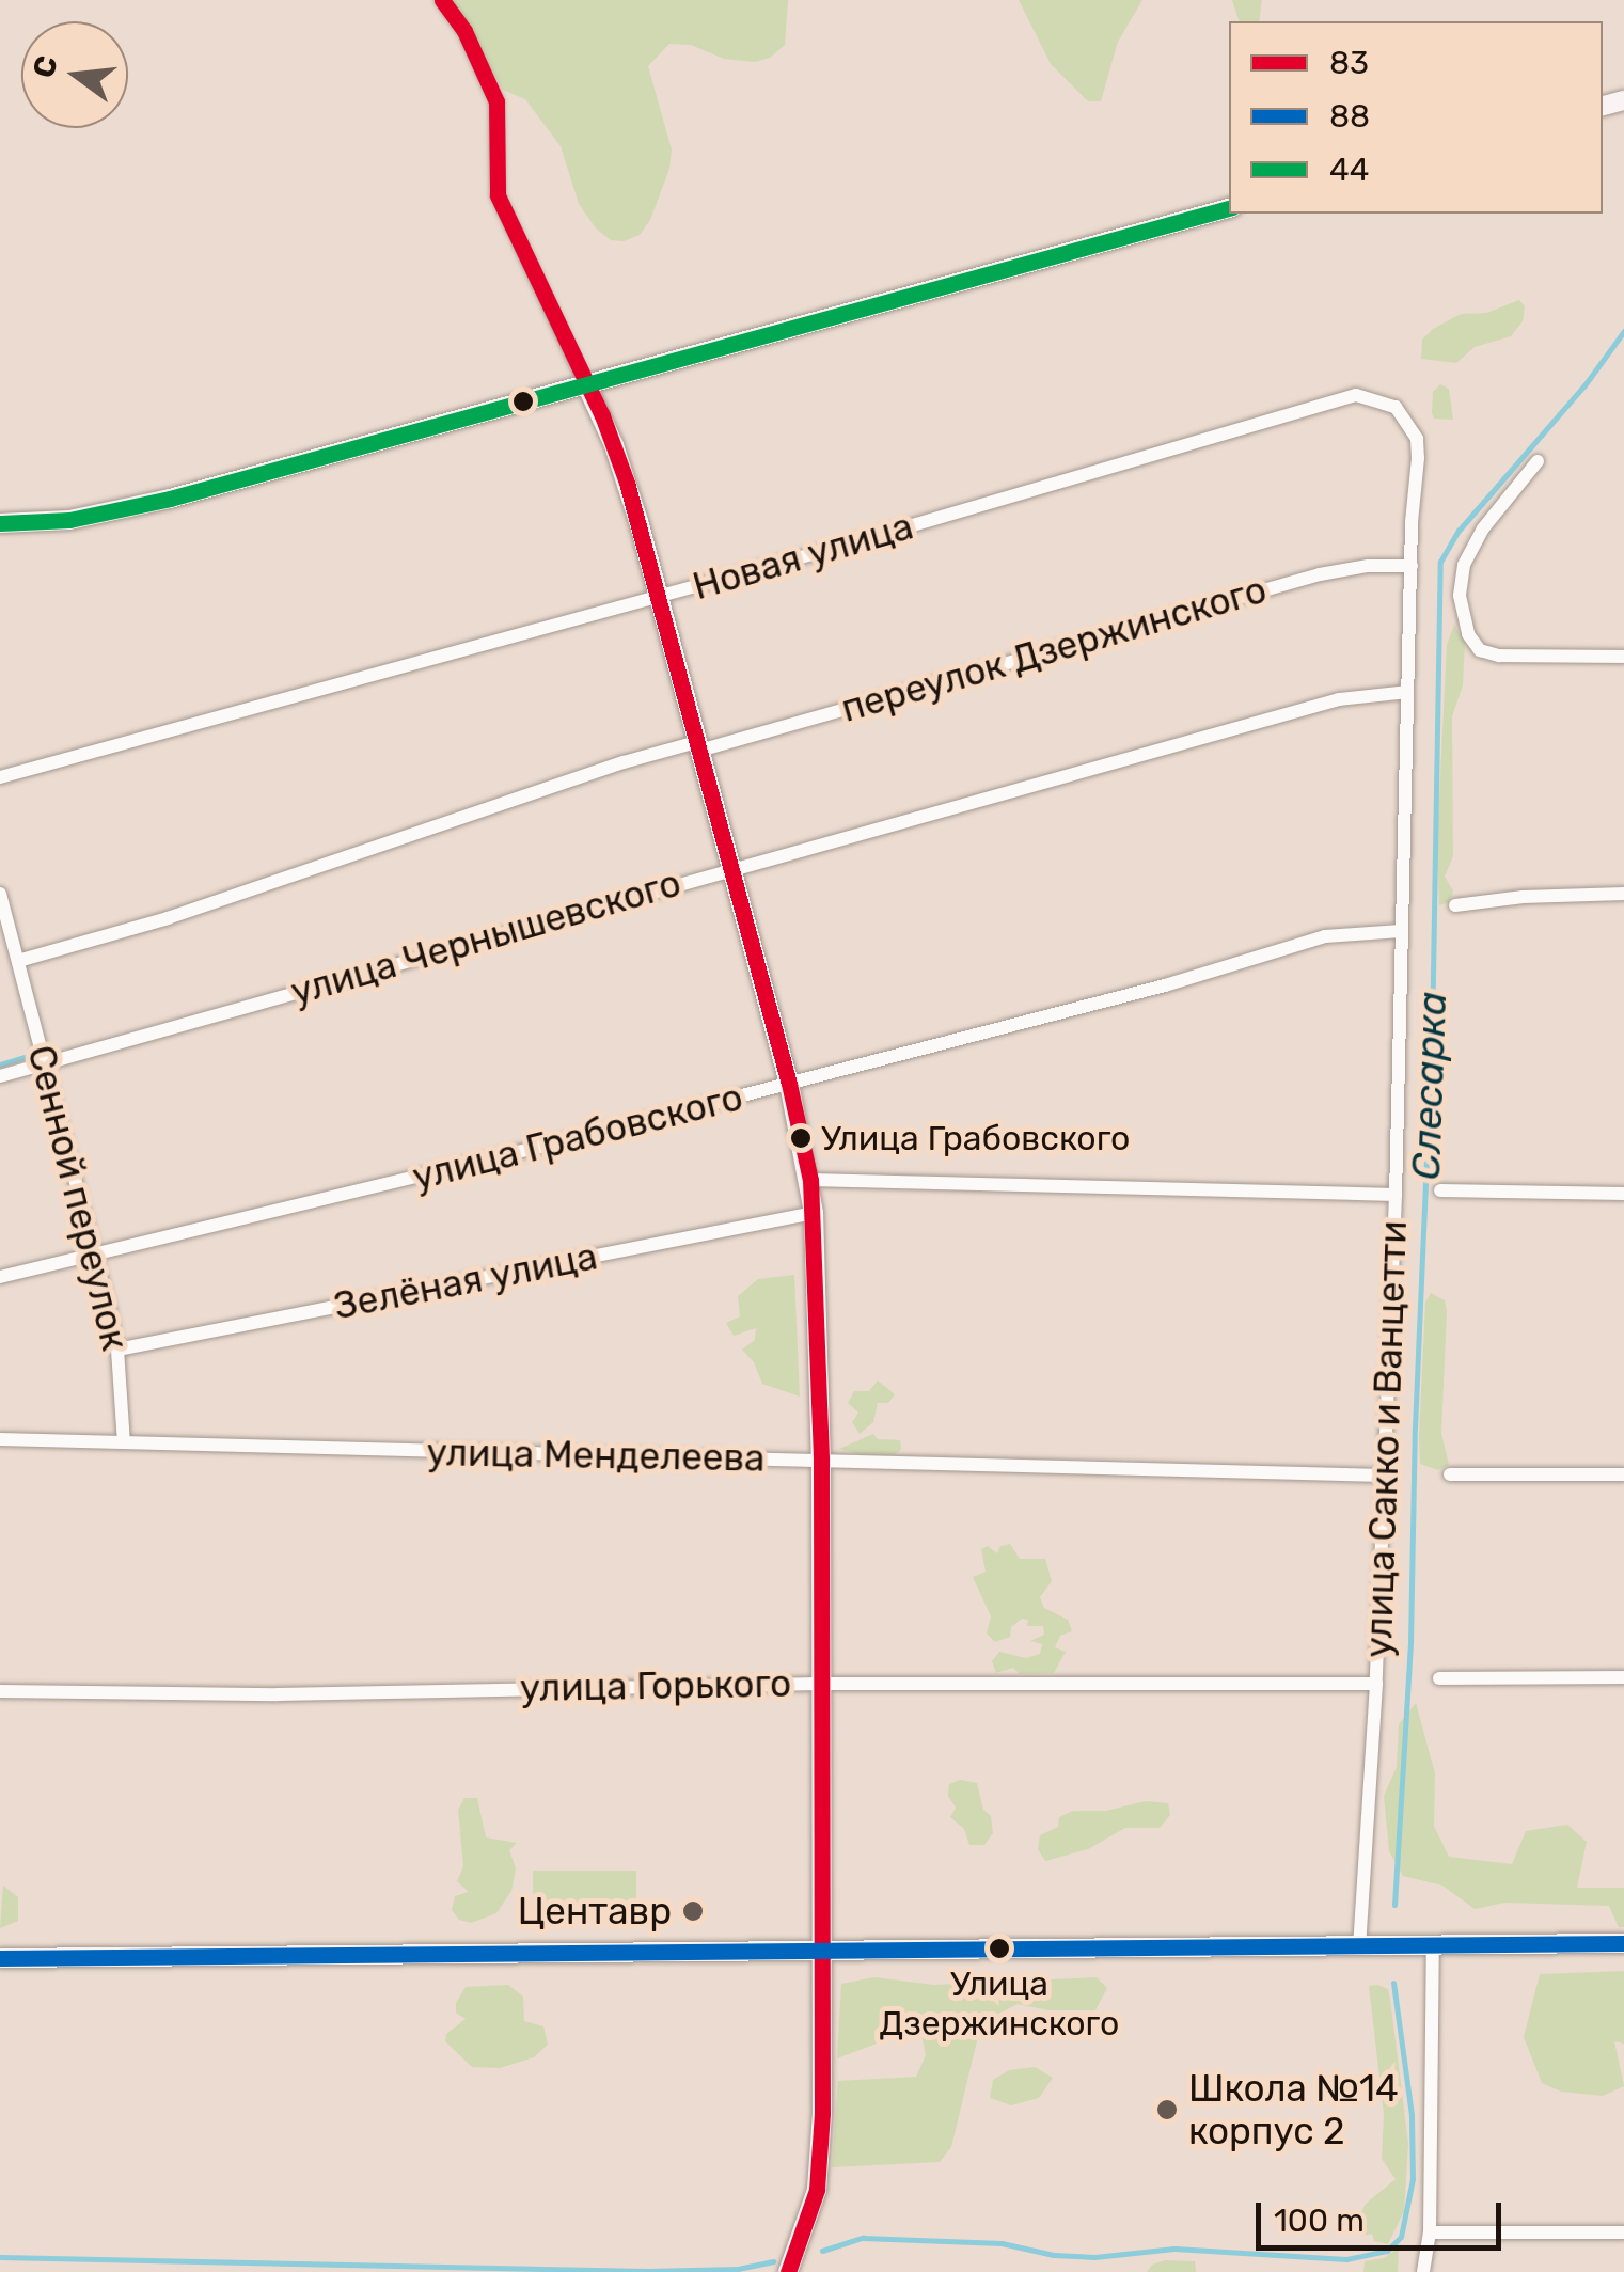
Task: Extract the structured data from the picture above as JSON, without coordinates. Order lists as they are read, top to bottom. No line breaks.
{"streets":{"street":["Новая улица","переулок Дзержинского","улица Чернышевского","улица Грабовского","Сенной переулок","Зелёная улица","улица Сакко и Ванцетти","улица Менделеева","улица Горького"]},"crossings":[["Новая улица","улица Сакко и Ванцетти"],["переулок Дзержинского","Сенной переулок"],["переулок Дзержинского","улица Сакко и Ванцетти"],["улица Чернышевского","Сенной переулок"],["улица Чернышевского","улица Сакко и Ванцетти"],["улица Грабовского","Сенной переулок"],["улица Грабовского","улица Сакко и Ванцетти"],["Сенной переулок","Зелёная улица"],["Сенной переулок","улица Менделеева"],["улица Сакко и Ванцетти","улица Менделеева"],["улица Сакко и Ванцетти","улица Горького"]],"water":["Слесарка"],"places":["Улица Грабовского","Центавр","Улица Дзержинского","Школа №14 корпус 2"],"lines":["transit line 83","transit line 44","transit line 88"],"legend":["83","88","44"],"scale_bar":"100 m","north":"left"}
